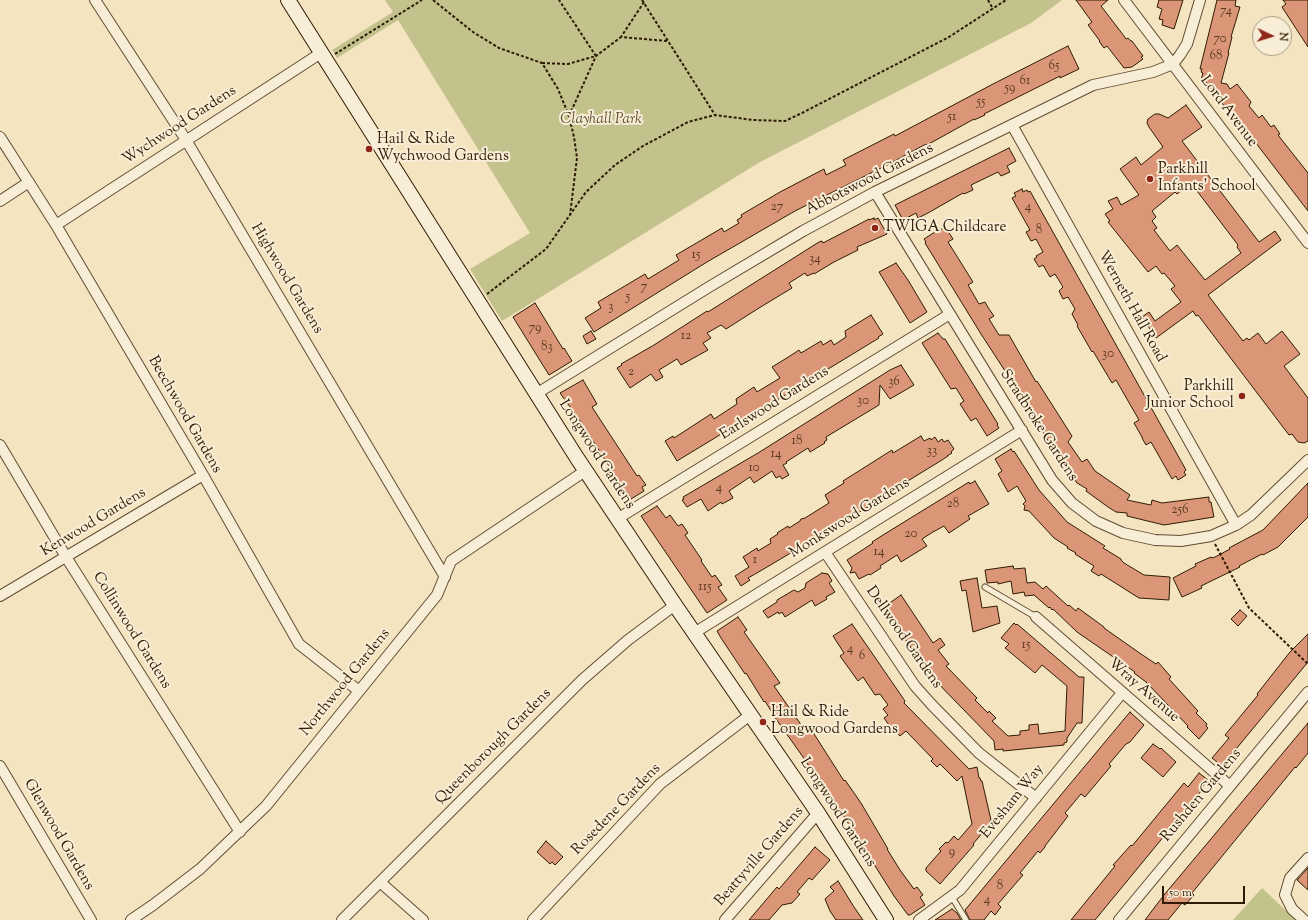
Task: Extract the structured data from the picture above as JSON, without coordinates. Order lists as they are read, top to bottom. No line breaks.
{"streets":{"street":["Lord Avenue","Wychwood Gardens","Abbotswood Gardens","Highwood Gardens","Werneth Hall Road","Earlswood Gardens","Beechwood Gardens","Stradbroke Gardens","Longwood Gardens","Monkswood Gardens","Kenwood Gardens","Collinwood Gardens","Dellwood Gardens","Northwood Gardens","Wray Avenue","Queenborough Gardens","Rushden Gardens","Evesham Way","Rosedene Gardens","Glenwood Gardens","Beattyville Gardens"]},"crossings":[["Lord Avenue","Abbotswood Gardens"],["Wychwood Gardens","Highwood Gardens"],["Wychwood Gardens","Beechwood Gardens"],["Wychwood Gardens","Longwood Gardens"],["Abbotswood Gardens","Werneth Hall Road"],["Abbotswood Gardens","Stradbroke Gardens"],["Abbotswood Gardens","Longwood Gardens"],["Highwood Gardens","Northwood Gardens"],["Werneth Hall Road","Stradbroke Gardens"],["Earlswood Gardens","Stradbroke Gardens"],["Earlswood Gardens","Longwood Gardens"],["Beechwood Gardens","Kenwood Gardens"],["Beechwood Gardens","Northwood Gardens"],["Stradbroke Gardens","Monkswood Gardens"],["Longwood Gardens","Monkswood Gardens"],["Longwood Gardens","Northwood Gardens"],["Longwood Gardens","Queenborough Gardens"],["Longwood Gardens","Rosedene Gardens"],["Longwood Gardens","Beattyville Gardens"],["Monkswood Gardens","Dellwood Gardens"],["Kenwood Gardens","Collinwood Gardens"],["Collinwood Gardens","Northwood Gardens"],["Dellwood Gardens","Evesham Way"],["Wray Avenue","Rushden Gardens"],["Wray Avenue","Evesham Way"]],"parks":["Clayhall Park"],"places":["Hail & Ride Wychwood Gardens","Parkhill Infants' School","TWIGA Childcare","Parkhill Junior School","Hail & Ride Longwood Gardens"],"house_numbers":["74","70","68","65","61","59","55","51","27","4","8","15","34","7","5","3","79","12","83","30","2","36","30","18","33","14","10","4","28","256","20","14","1","115","15","4","6","9","8","4"],"scale_bar":"50 m","north":"right"}
